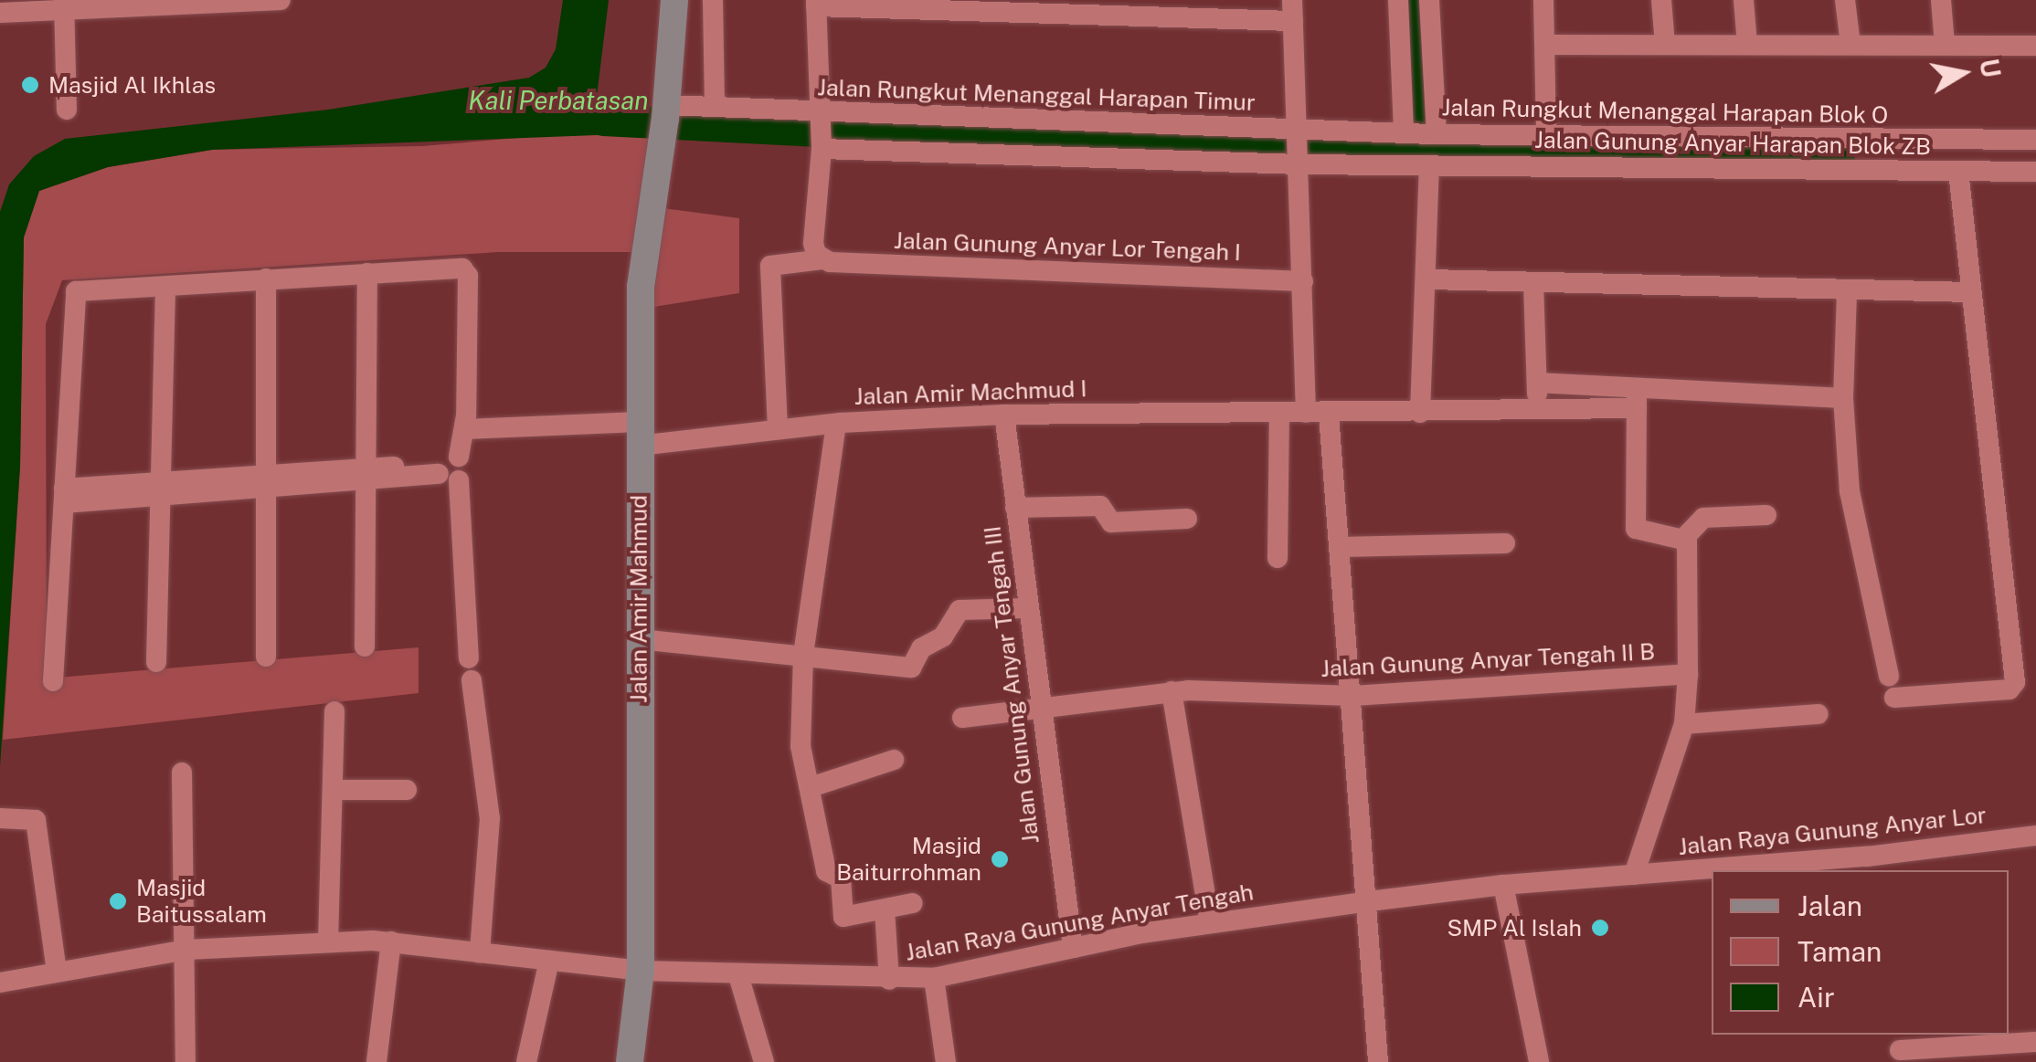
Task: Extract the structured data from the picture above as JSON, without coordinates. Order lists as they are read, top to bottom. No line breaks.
{"streets":{"street":["Jalan Rungkut Menanggal Harapan Timur","Jalan Rungkut Menanggal Harapan Blok O","Jalan Gunung Anyar Harapan Blok ZB","Jalan Gunung Anyar Lor Tengah I","Jalan Amir Machmud I","Jalan Amir Mahmud","Jalan Gunung Anyar Tengah II B","Jalan Gunung Anyar Tengah III","Jalan Raya Gunung Anyar Lor","Jalan Raya Gunung Anyar Tengah"]},"crossings":[["Jalan Rungkut Menanggal Harapan Timur","Jalan Rungkut Menanggal Harapan Blok O"],["Jalan Rungkut Menanggal Harapan Timur","Jalan Gunung Anyar Harapan Blok ZB"],["Jalan Rungkut Menanggal Harapan Timur","Jalan Amir Mahmud"],["Jalan Gunung Anyar Lor Tengah I","Jalan Amir Machmud I"],["Jalan Amir Machmud I","Jalan Amir Mahmud"],["Jalan Amir Machmud I","Jalan Gunung Anyar Tengah III"],["Jalan Amir Mahmud","Jalan Raya Gunung Anyar Tengah"],["Jalan Gunung Anyar Tengah II B","Jalan Gunung Anyar Tengah III"],["Jalan Gunung Anyar Tengah III","Jalan Raya Gunung Anyar Tengah"],["Jalan Raya Gunung Anyar Lor","Jalan Raya Gunung Anyar Tengah"]],"water":["Kali Perbatasan"],"places":["Masjid Al Ikhlas","Masjid Baiturrohman","Masjid Baitussalam","SMP Al Islah"],"legend":["Jalan","Taman","Air"],"north":"right"}
